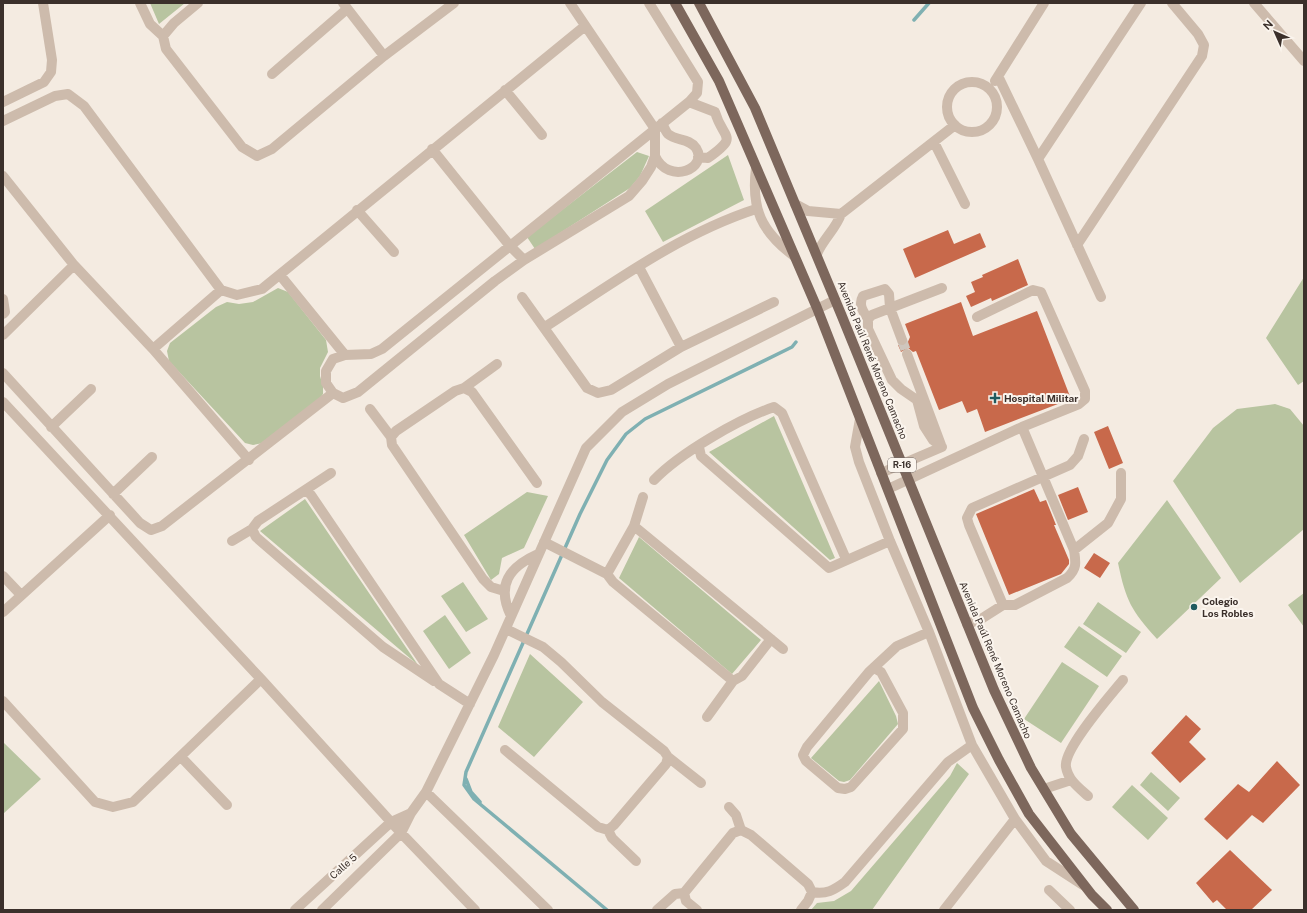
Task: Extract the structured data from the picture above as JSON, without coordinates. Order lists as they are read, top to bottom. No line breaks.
{"streets":{"main road":["Avenida Paúl René Moreno Camacho","R-16"],"street":["Calle 5"]},"crossings":[["Avenida Paúl René Moreno Camacho","Calle 5"],["R-16","Calle 5"]],"places":{"health":["Hospital Militar"],"other":["Colegio Los Robles"]},"north":"top left"}
